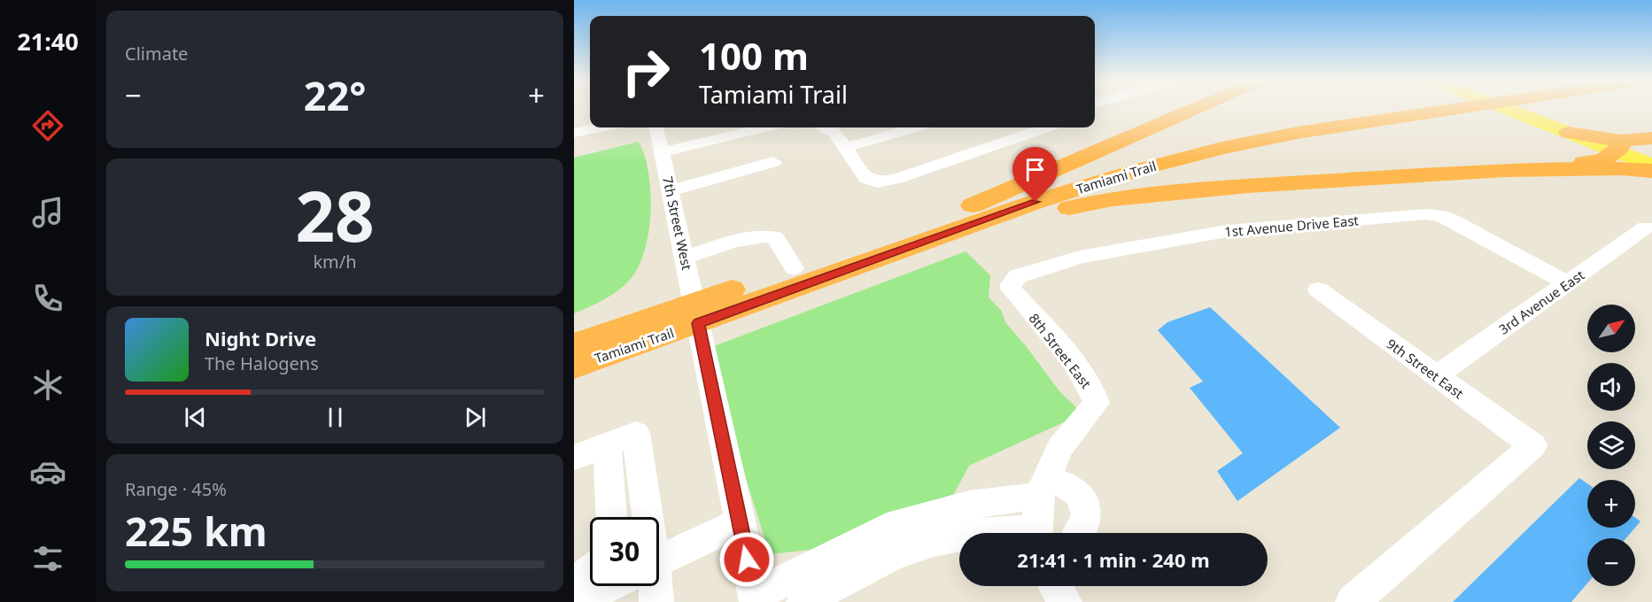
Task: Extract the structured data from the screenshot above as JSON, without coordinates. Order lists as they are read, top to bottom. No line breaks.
{"streets":{"highway":["Tamiami Trail"],"street":["7th Street West","1st Avenue Drive East","3rd Avenue East","8th Street East","9th Street East"]},"crossings":[["Tamiami Trail","7th Street West"],["1st Avenue Drive East","3rd Avenue East"],["1st Avenue Drive East","8th Street East"],["3rd Avenue East","9th Street East"]],"north":"top right","page":{"tabs":"21:40","tile":["Climate",["28","km/h"],["Range · 45%","225 km"]],"turn":["100 m","Tamiami Trail"],"heat":["−","22°","+"],"map_buttons":["+","−"],"song":["Night Drive","The Halogens"],"limit":"30","trip":"21:41 · 1 min · 240 m"}}
